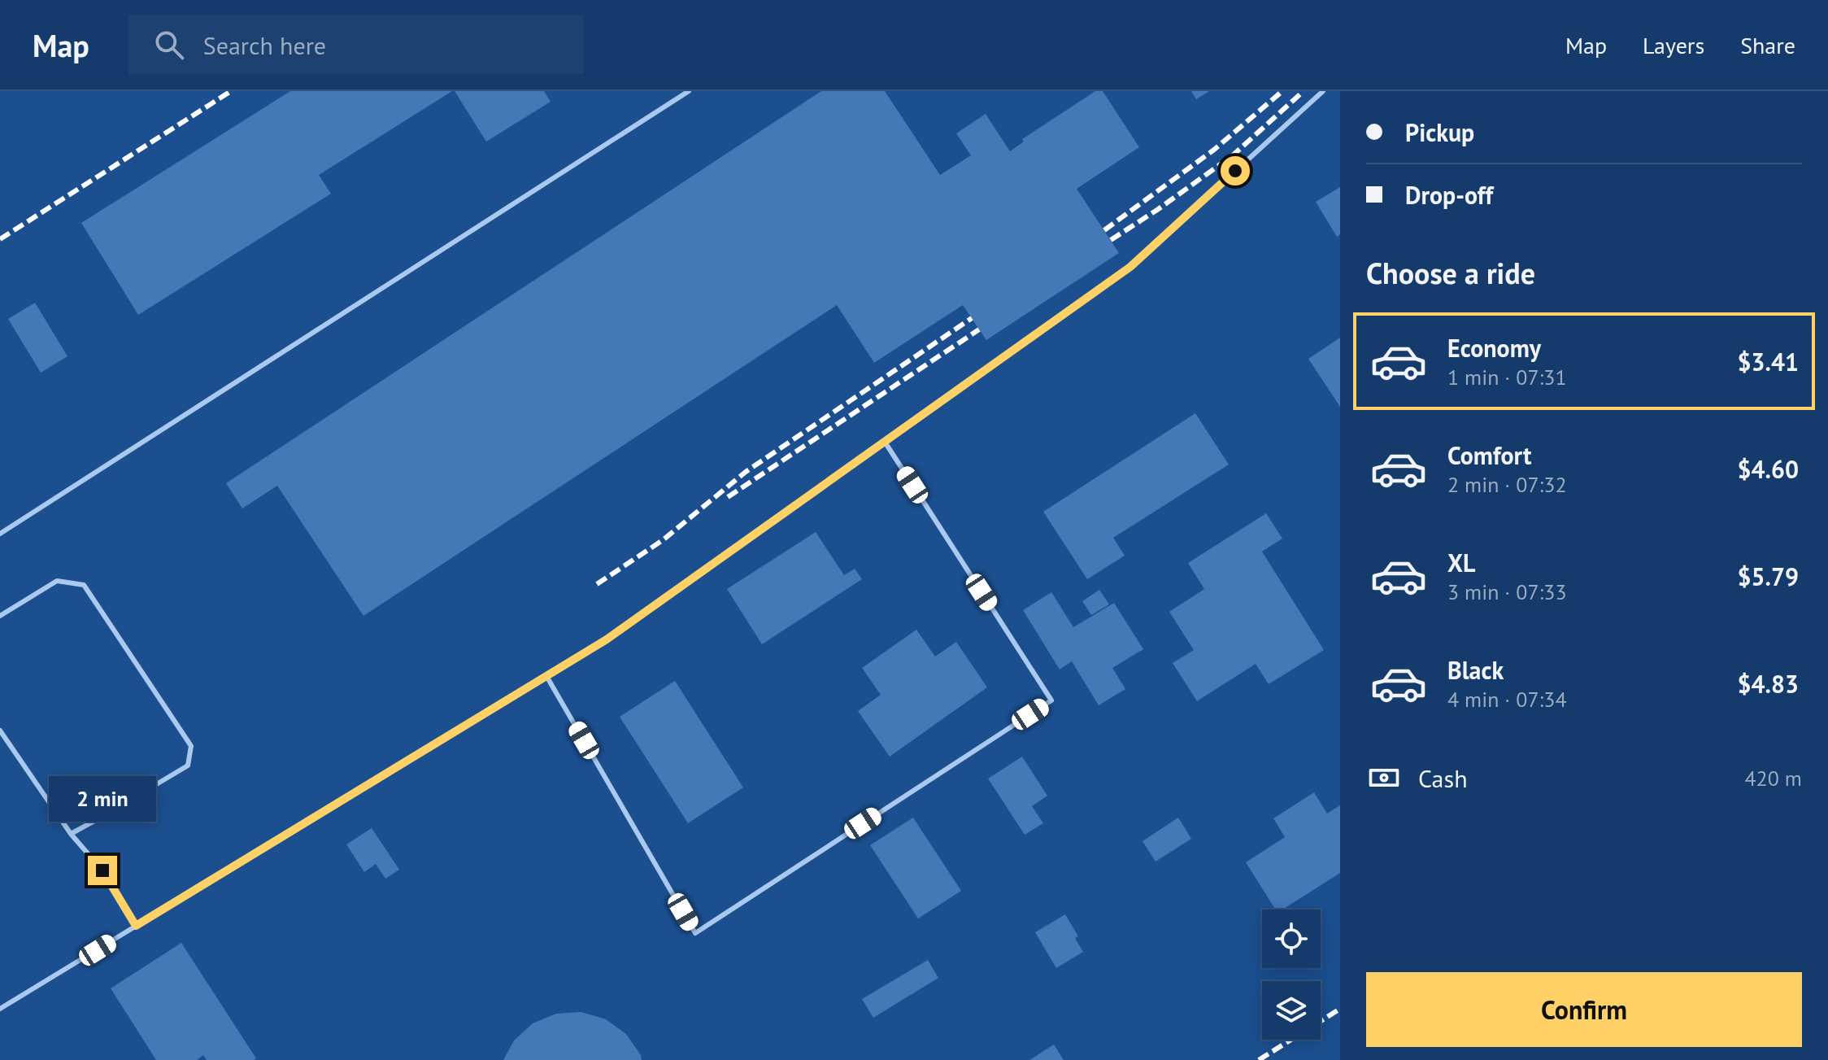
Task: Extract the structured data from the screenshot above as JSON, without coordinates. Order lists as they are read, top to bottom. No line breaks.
{"page":{"header":"Map","search":"Search here","nav":["Map","Layers","Share"],"banner":["Pickup","Drop-off"],"heading":"Choose a ride","list":[{"name":"Economy","note":"1 min · 07:31","value":"$3.41"},{"name":"Comfort","note":"2 min · 07:32","value":"$4.60"},{"name":"XL","note":"3 min · 07:33","value":"$5.79"},{"name":"Black","note":"4 min · 07:34","value":"$4.83"}],"pay":["Cash","420 m"],"bubble":"2 min","buttons":"Confirm"}}
